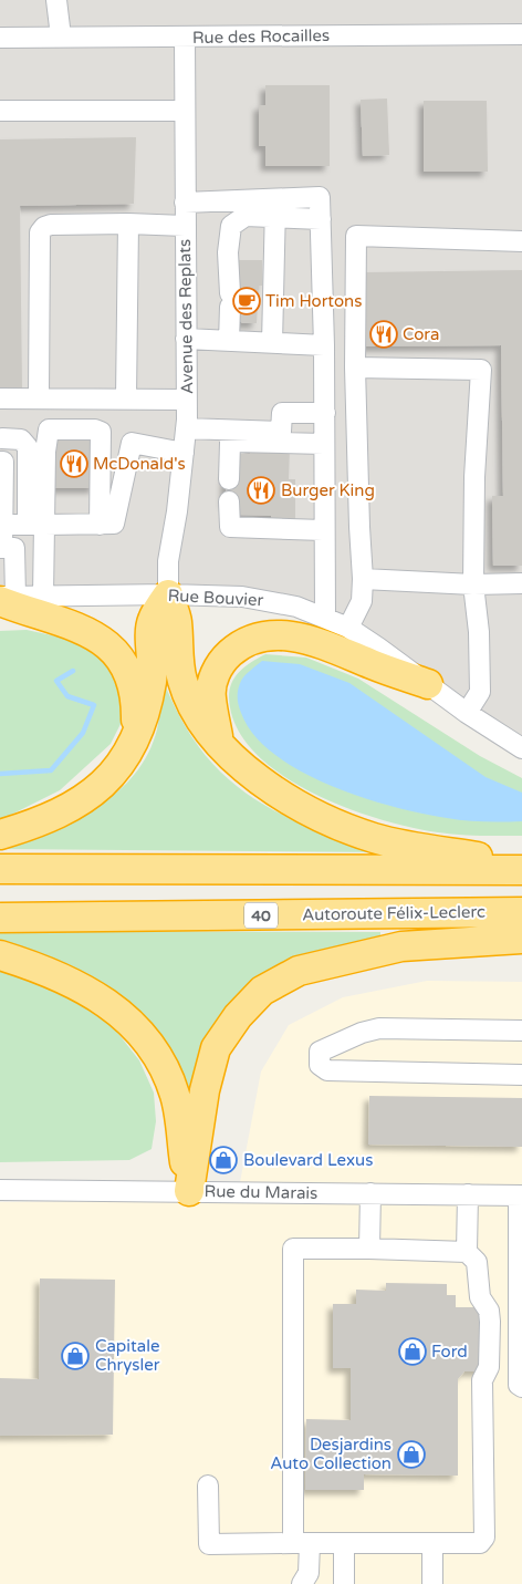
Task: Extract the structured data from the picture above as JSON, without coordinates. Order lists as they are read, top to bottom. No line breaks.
{"streets":{"highway":["Autoroute Félix-Leclerc","40"],"street":["Rue des Rocailles","Avenue des Replats","Rue Bouvier","Rue du Marais"]},"crossings":[["Rue des Rocailles","Avenue des Replats"],["Avenue des Replats","Rue Bouvier"]],"places":{"cafe":["Tim Hortons"],"restaurant":["Cora","McDonald's","Burger King"],"shop":["Boulevard Lexus","Ford","Capitale Chrysler","Desjardins Auto Collection"]}}
